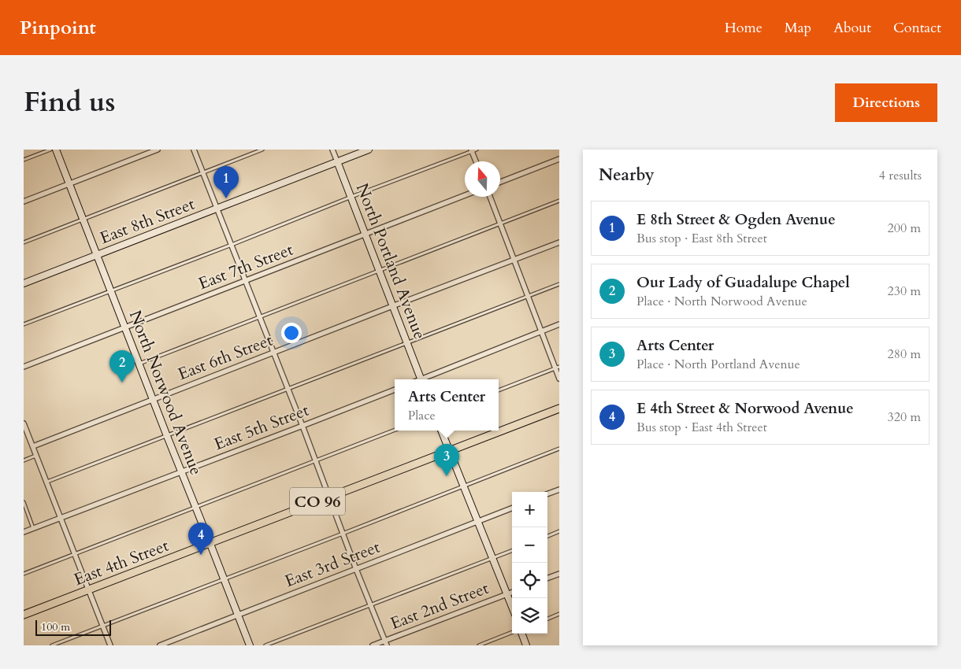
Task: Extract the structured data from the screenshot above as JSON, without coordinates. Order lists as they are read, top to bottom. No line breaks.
{"streets":{"main road":["CO 96","East 4th Street"],"street":["East 8th Street","North Portland Avenue","East 7th Street","East 6th Street","North Norwood Avenue","East 5th Street","East 3rd Street","East 2nd Street"]},"crossings":[["East 8th Street","North Portland Avenue"],["East 8th Street","North Norwood Avenue"],["North Portland Avenue","East 7th Street"],["North Portland Avenue","East 6th Street"],["East 7th Street","North Norwood Avenue"],["East 6th Street","North Norwood Avenue"],["North Norwood Avenue","East 5th Street"],["North Norwood Avenue","East 4th Street"],["North Norwood Avenue","East 3rd Street"]],"scale_bar":"100 m","north":"top","page":{"header":"Pinpoint","nav":["Home","Map","About","Contact"],"title":"Find us","buttons":"Directions","heading":["Nearby","4 results"],"pins":["1","2","3","4"],"list":[{"mark":"1","name":"E 8th Street & Ogden Avenue","note":"Bus stop · East 8th Street","value":"200 m"},{"mark":"2","name":"Our Lady of Guadalupe Chapel","note":"Place · North Norwood Avenue","value":"230 m"},{"mark":"3","name":"Arts Center","note":"Place · North Portland Avenue","value":"280 m"},{"mark":"4","name":"E 4th Street & Norwood Avenue","note":"Bus stop · East 4th Street","value":"320 m"}],"popup":["Arts Center","Place"],"map_buttons":["+","−"],"scale":"100 m"}}
